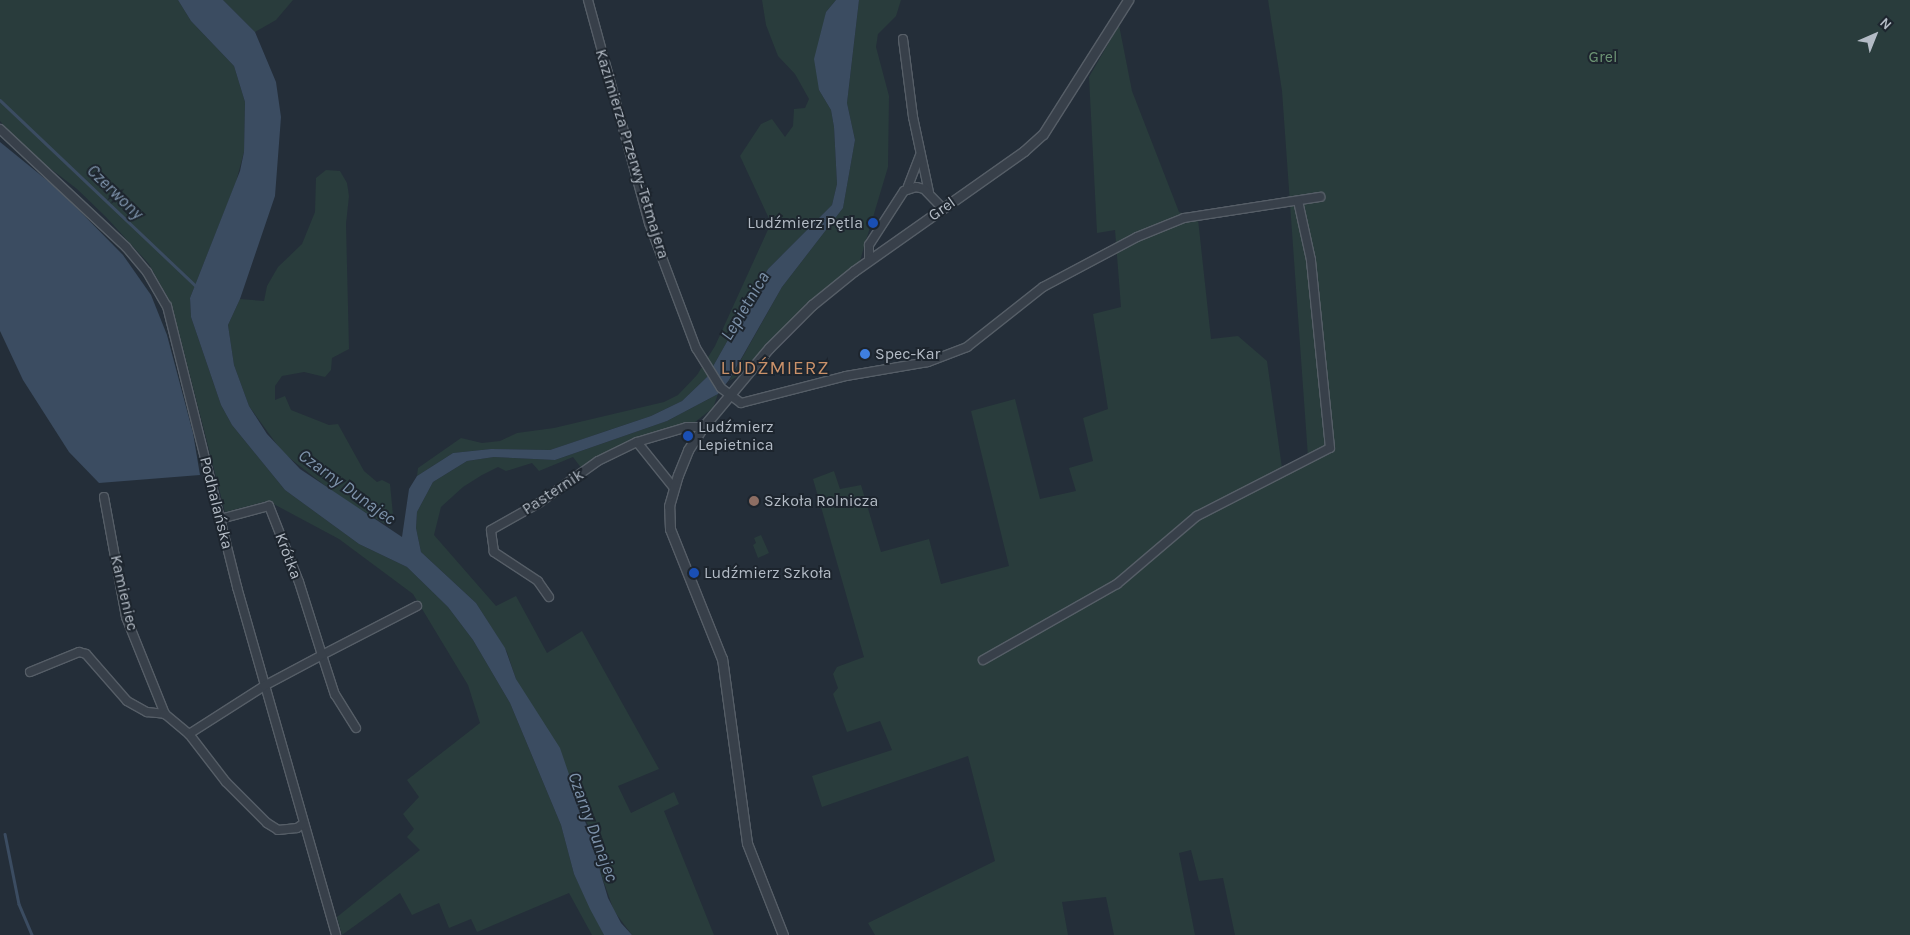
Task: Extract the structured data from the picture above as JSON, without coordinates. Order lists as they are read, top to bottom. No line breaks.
{"streets":{"street":["Kazimierza Przerwy-Tetmajera","Grel","Pasternik","Podhalańska","Krótka","Kamieniec"]},"crossings":[["Kazimierza Przerwy-Tetmajera","Grel"],["Podhalańska","Krótka"],["Podhalańska","Kamieniec"]],"districts":["LUDŹMIERZ"],"water":["Czerwony","Lepietnica","Czarny Dunajec"],"parks":["Grel"],"places":["Ludźmierz Pętla","Spec-Kar","Ludźmierz Lepietnica","Szkoła Rolnicza","Ludźmierz Szkoła"],"north":"top right"}
